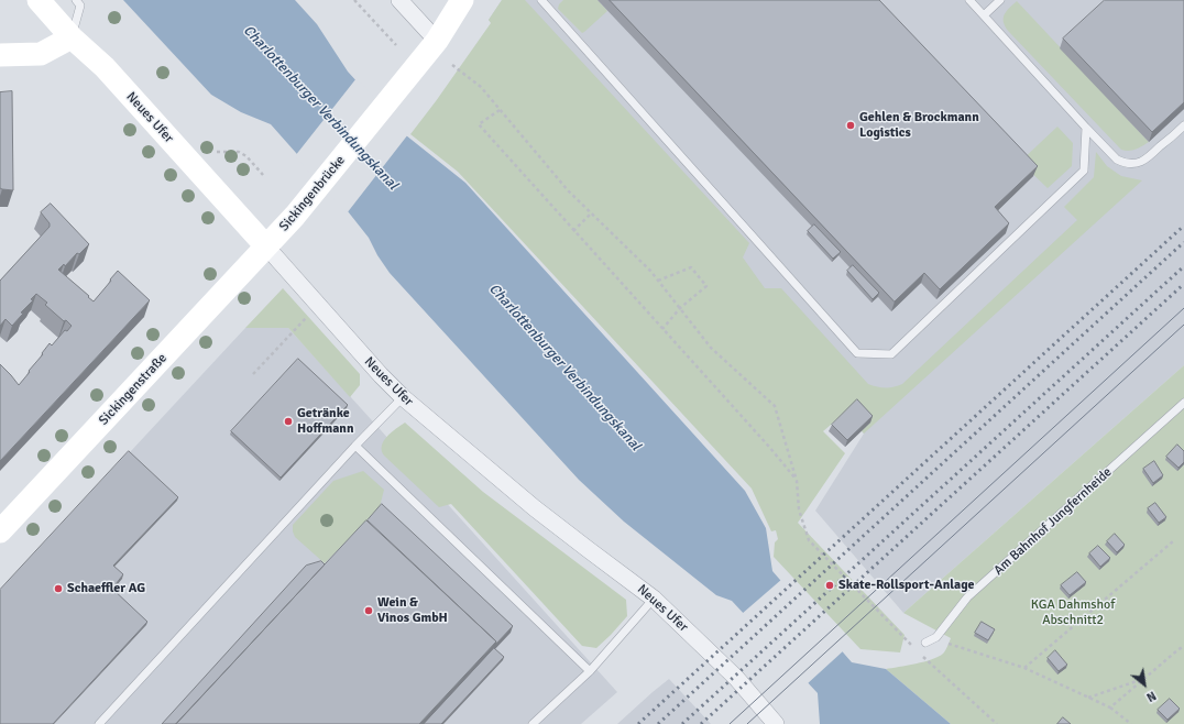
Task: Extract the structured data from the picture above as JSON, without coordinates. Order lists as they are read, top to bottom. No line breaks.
{"streets":{"main road":["Neues Ufer","Sickingenbrücke","Sickingenstraße"],"lane":["Am Bahnhof Jungfernheide"]},"crossings":[["Neues Ufer","Sickingenbrücke"],["Neues Ufer","Sickingenstraße"],["Sickingenbrücke","Sickingenstraße"]],"water":["Charlottenburger Verbindungskanal"],"parks":["KGA Dahmshof Abschnitt2"],"places":["Gehlen & Brockmann Logistics","Getränke Hoffmann","Skate-Rollsport-Anlage","Schaeffler AG","Wein & Vinos GmbH"],"north":"bottom right"}
